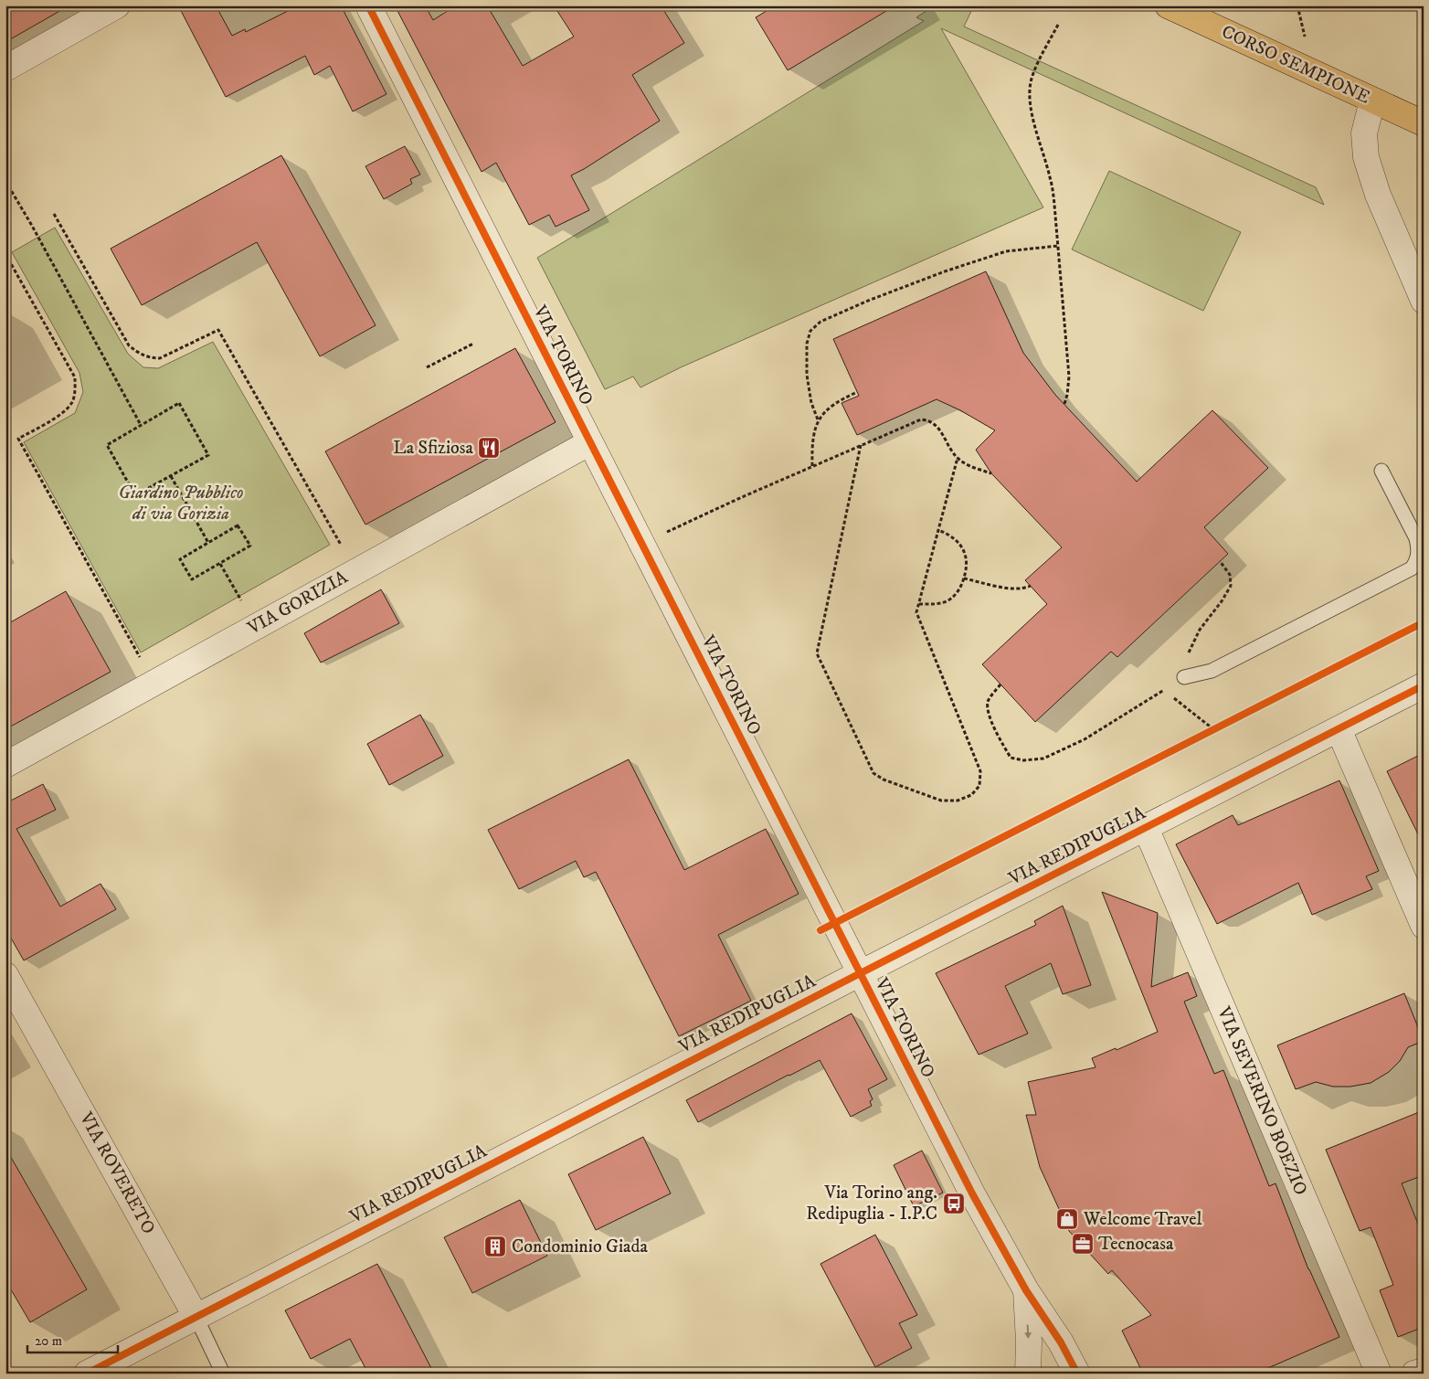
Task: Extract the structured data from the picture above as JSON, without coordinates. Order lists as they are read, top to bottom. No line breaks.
{"streets":{"main road":["CORSO SEMPIONE"],"street":["VIA TORINO","VIA GORIZIA","VIA REDIPUGLIA","VIA SEVERINO BOEZIO","VIA ROVERETO"]},"crossings":[["VIA TORINO","VIA GORIZIA"],["VIA TORINO","VIA REDIPUGLIA"],["VIA REDIPUGLIA","VIA SEVERINO BOEZIO"],["VIA REDIPUGLIA","VIA ROVERETO"]],"parks":["Giardino Pubblico di via Gorizia"],"places":{"restaurant":["La Sfiziosa"],"bus stop":["Via Torino ang. Redipuglia - I.P.C"],"shop":["Welcome Travel"],"office":["Tecnocasa"],"building":["Condominio Giada"]},"scale_bar":"20 m"}
